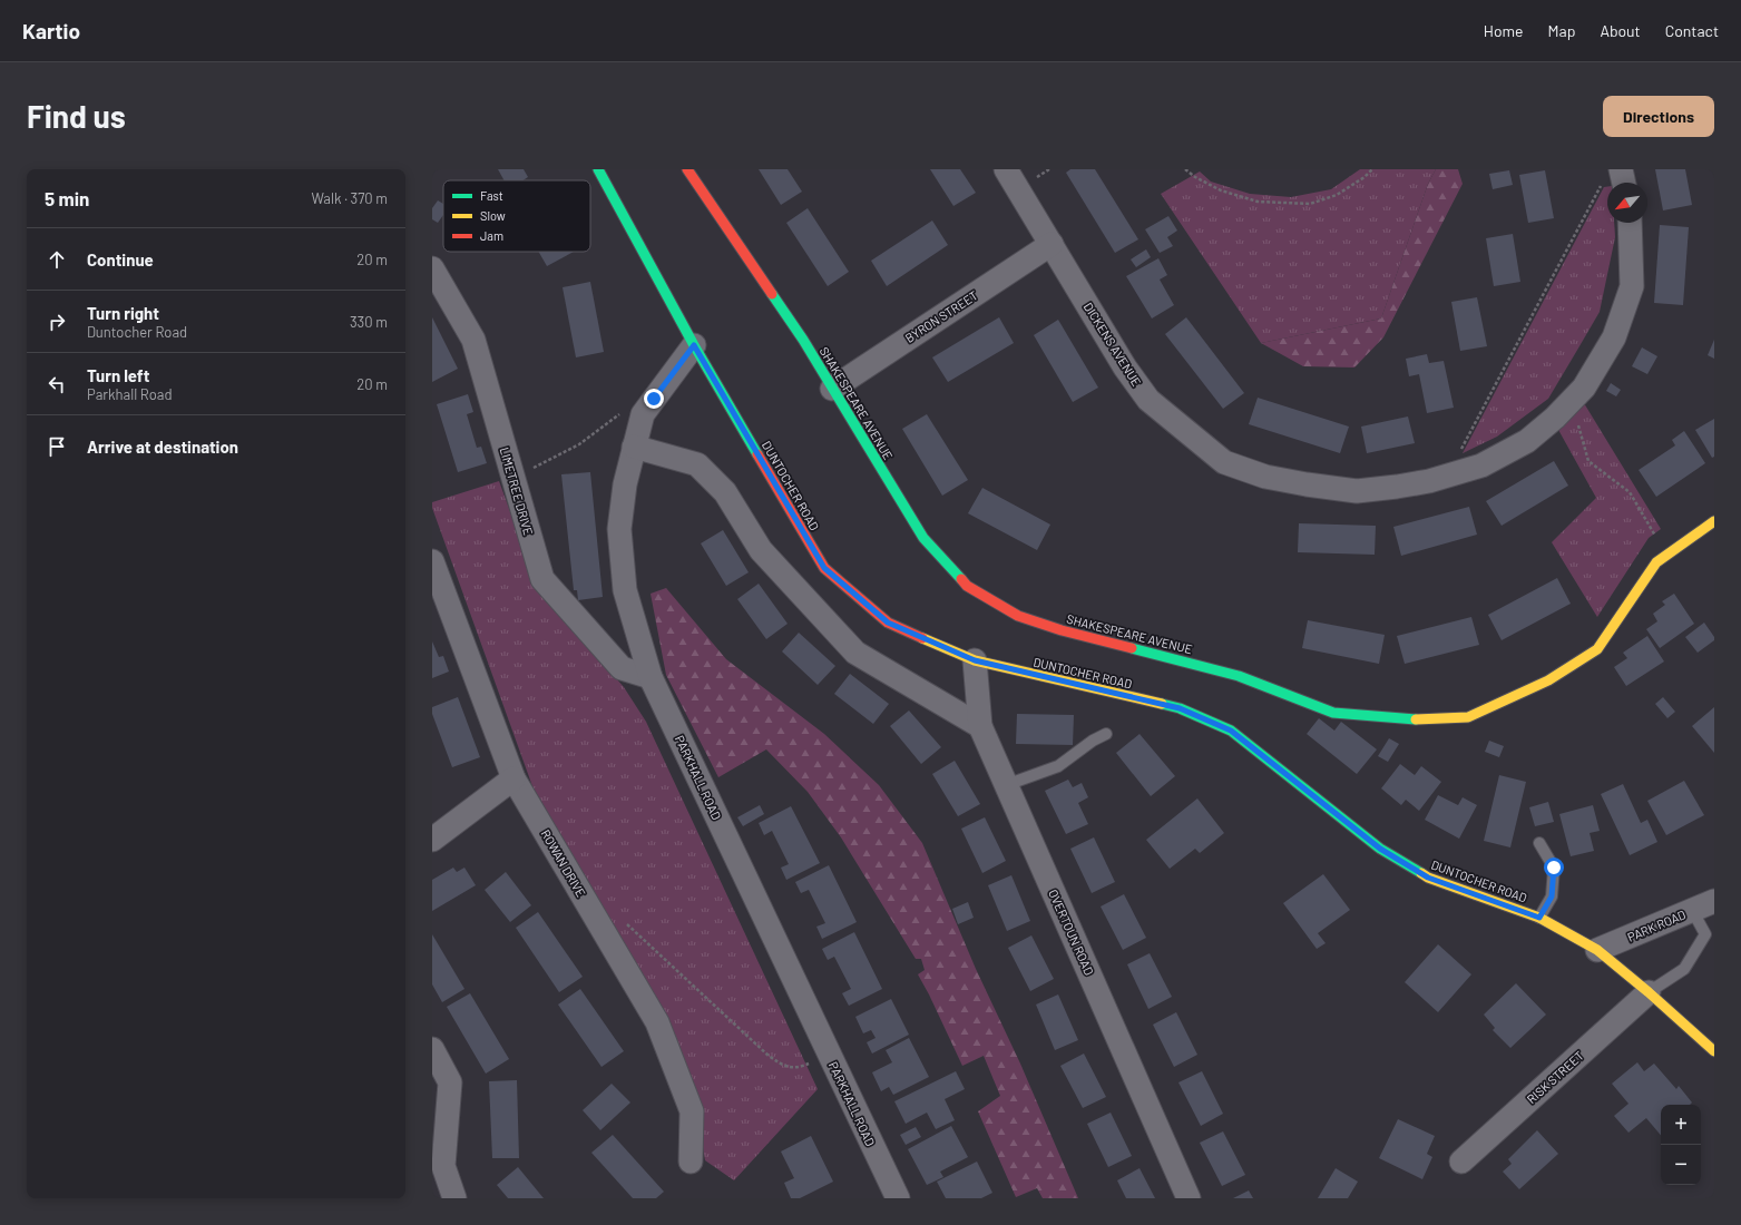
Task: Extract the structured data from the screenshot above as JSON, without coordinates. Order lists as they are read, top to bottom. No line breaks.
{"streets":{"main road":["SHAKESPEARE AVENUE","DUNTOCHER ROAD"],"street":["BYRON STREET","DICKENS AVENUE","LIMETREE DRIVE","PARKHALL ROAD","ROWAN DRIVE","PARK ROAD","OVERTOUN ROAD","RISK STREET"]},"crossings":[["BYRON STREET","DICKENS AVENUE"],["BYRON STREET","SHAKESPEARE AVENUE"],["DUNTOCHER ROAD","PARKHALL ROAD"],["DUNTOCHER ROAD","PARK ROAD"],["DUNTOCHER ROAD","OVERTOUN ROAD"],["DUNTOCHER ROAD","RISK STREET"],["LIMETREE DRIVE","PARKHALL ROAD"]],"legend":["Fast","Slow","Jam"],"north":"bottom left","page":{"header":"Kartio","nav":["Home","Map","About","Contact"],"buttons":"Directions","title":"Find us","heading":["5 min","Walk · 370 m"],"list":[["Continue","20 m"],["Turn right","Duntocher Road","330 m"],["Turn left","Parkhall Road","20 m"],"Arrive at destination"],"map_buttons":["+","−"]}}
